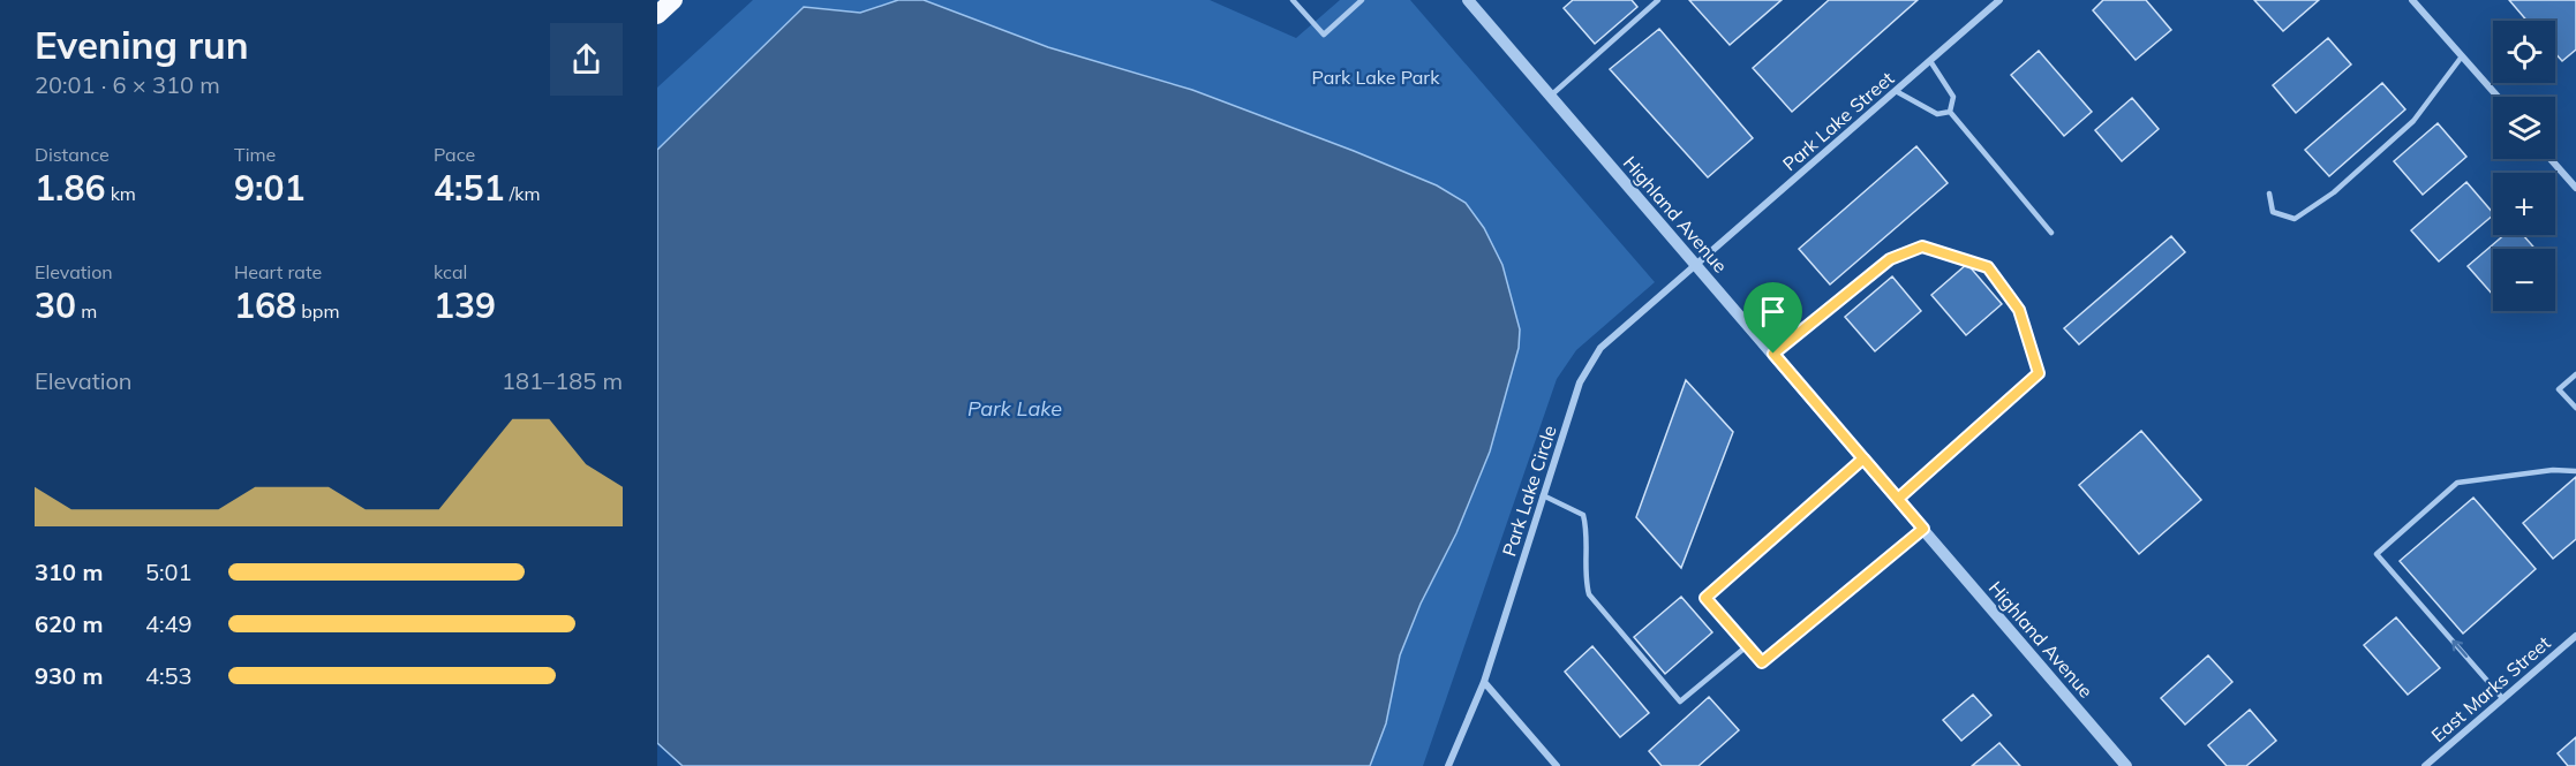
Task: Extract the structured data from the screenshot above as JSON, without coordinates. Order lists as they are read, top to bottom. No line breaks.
{"streets":{"street":["Park Lake Street","Highland Avenue","Park Lake Circle","East Marks Street"]},"crossings":[["Park Lake Street","Highland Avenue"],["Park Lake Street","Park Lake Circle"],["Highland Avenue","Park Lake Circle"]],"water":["Park Lake"],"parks":["Park Lake Park"],"page":{"heading":["Evening run","20:01 · 6 × 310 m"],"map_buttons":["+","−"],"stats":[["Distance","1.86 km"],["Time","9:01"],["Pace","4:51 /km"],["Elevation","30 m"],["Heart rate","168 bpm"],["kcal","139"]],"chart":["Elevation","181–185 m"],"list":[{"name":"310 m","note":"5:01"},{"name":"620 m","note":"4:49"},{"name":"930 m","note":"4:53"}]}}
